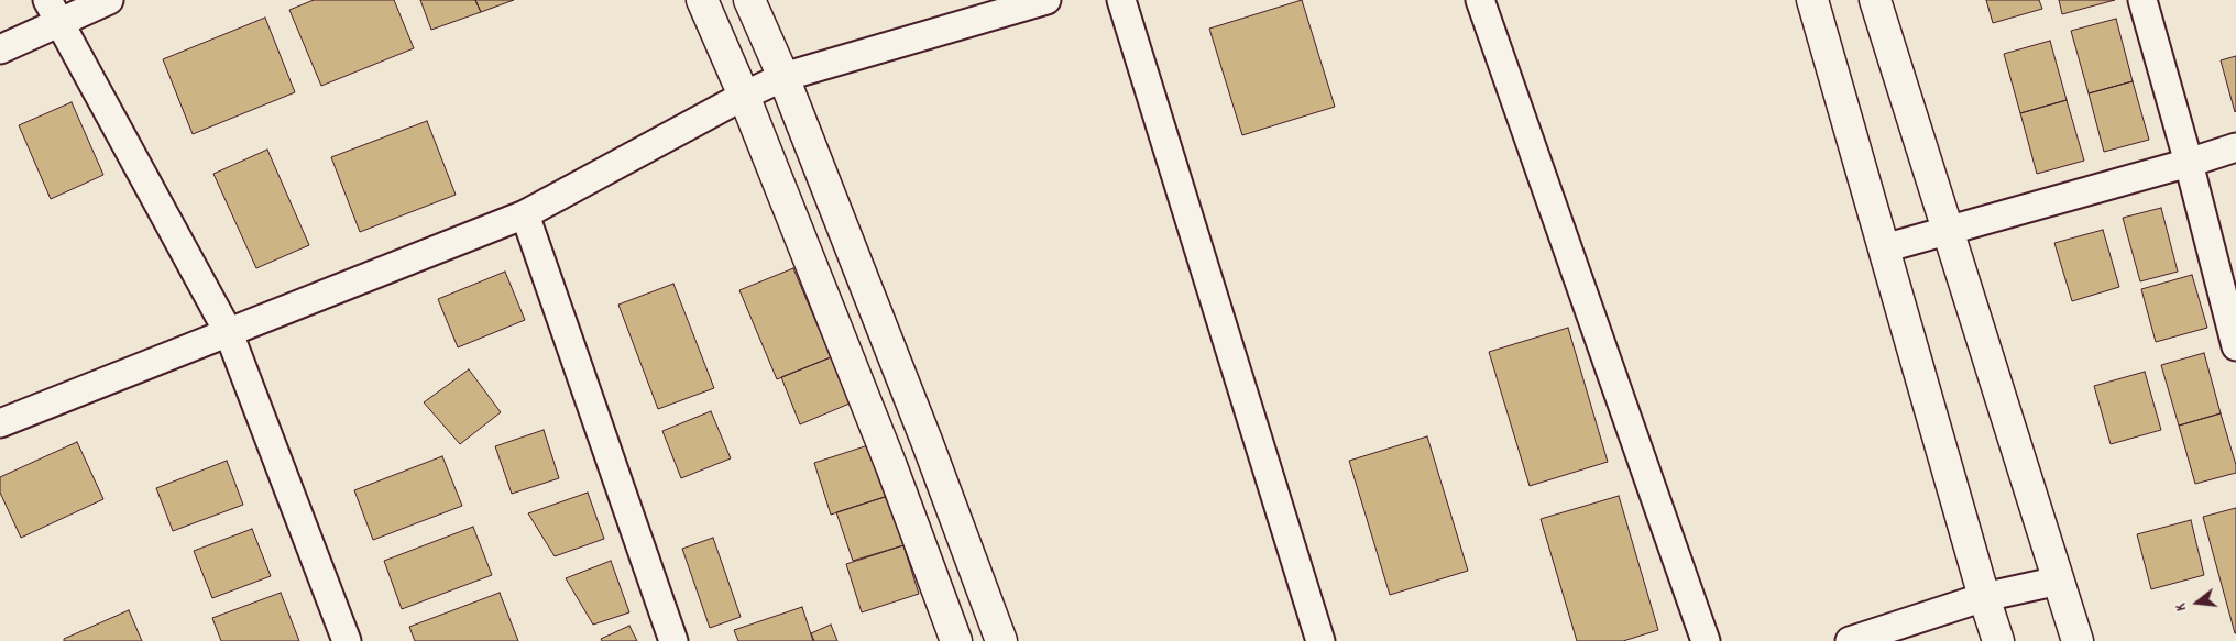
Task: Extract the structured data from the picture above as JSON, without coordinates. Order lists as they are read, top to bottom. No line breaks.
{"north":"left"}
